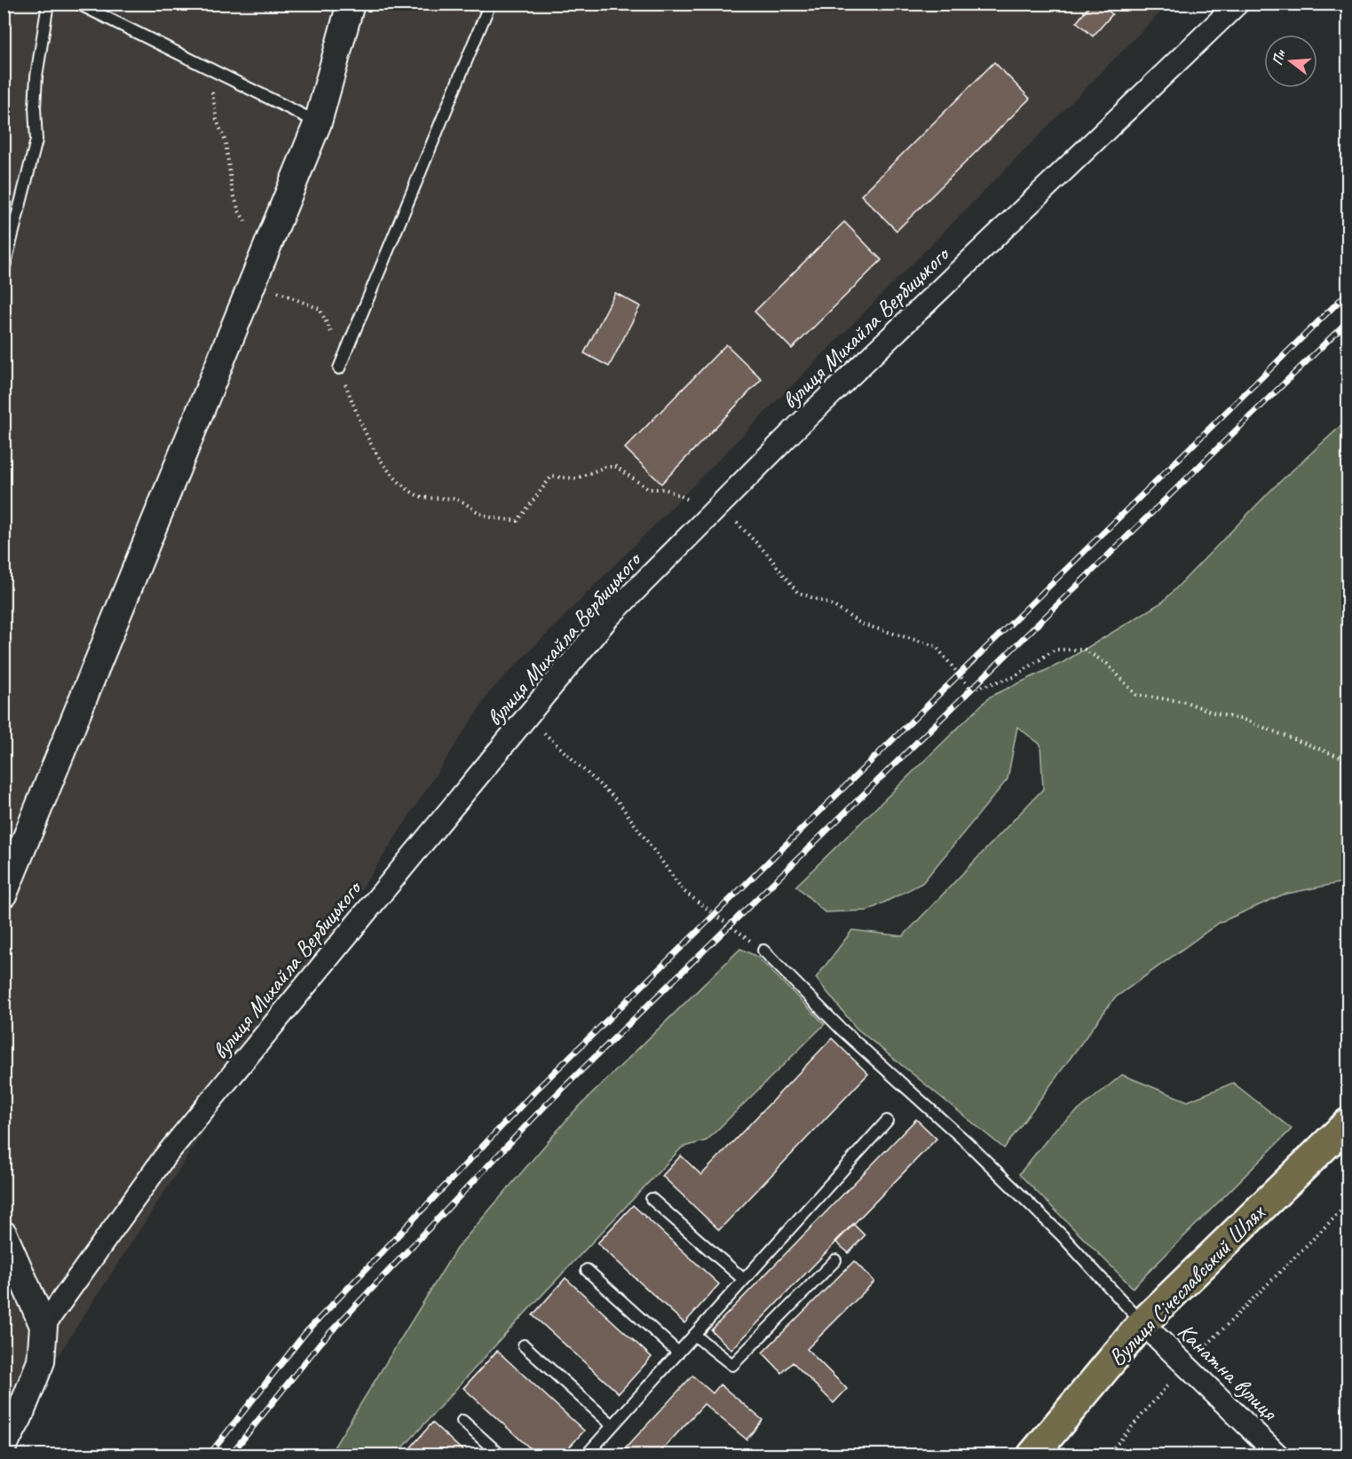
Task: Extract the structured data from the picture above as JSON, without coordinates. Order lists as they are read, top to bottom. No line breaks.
{"streets":{"main road":["Вулиця Січеславський Шлях"],"street":["вулиця Михайла Вербицького","Канатна вулиця"]},"crossings":[["Вулиця Січеславський Шлях","Канатна вулиця"]],"north":"left"}
